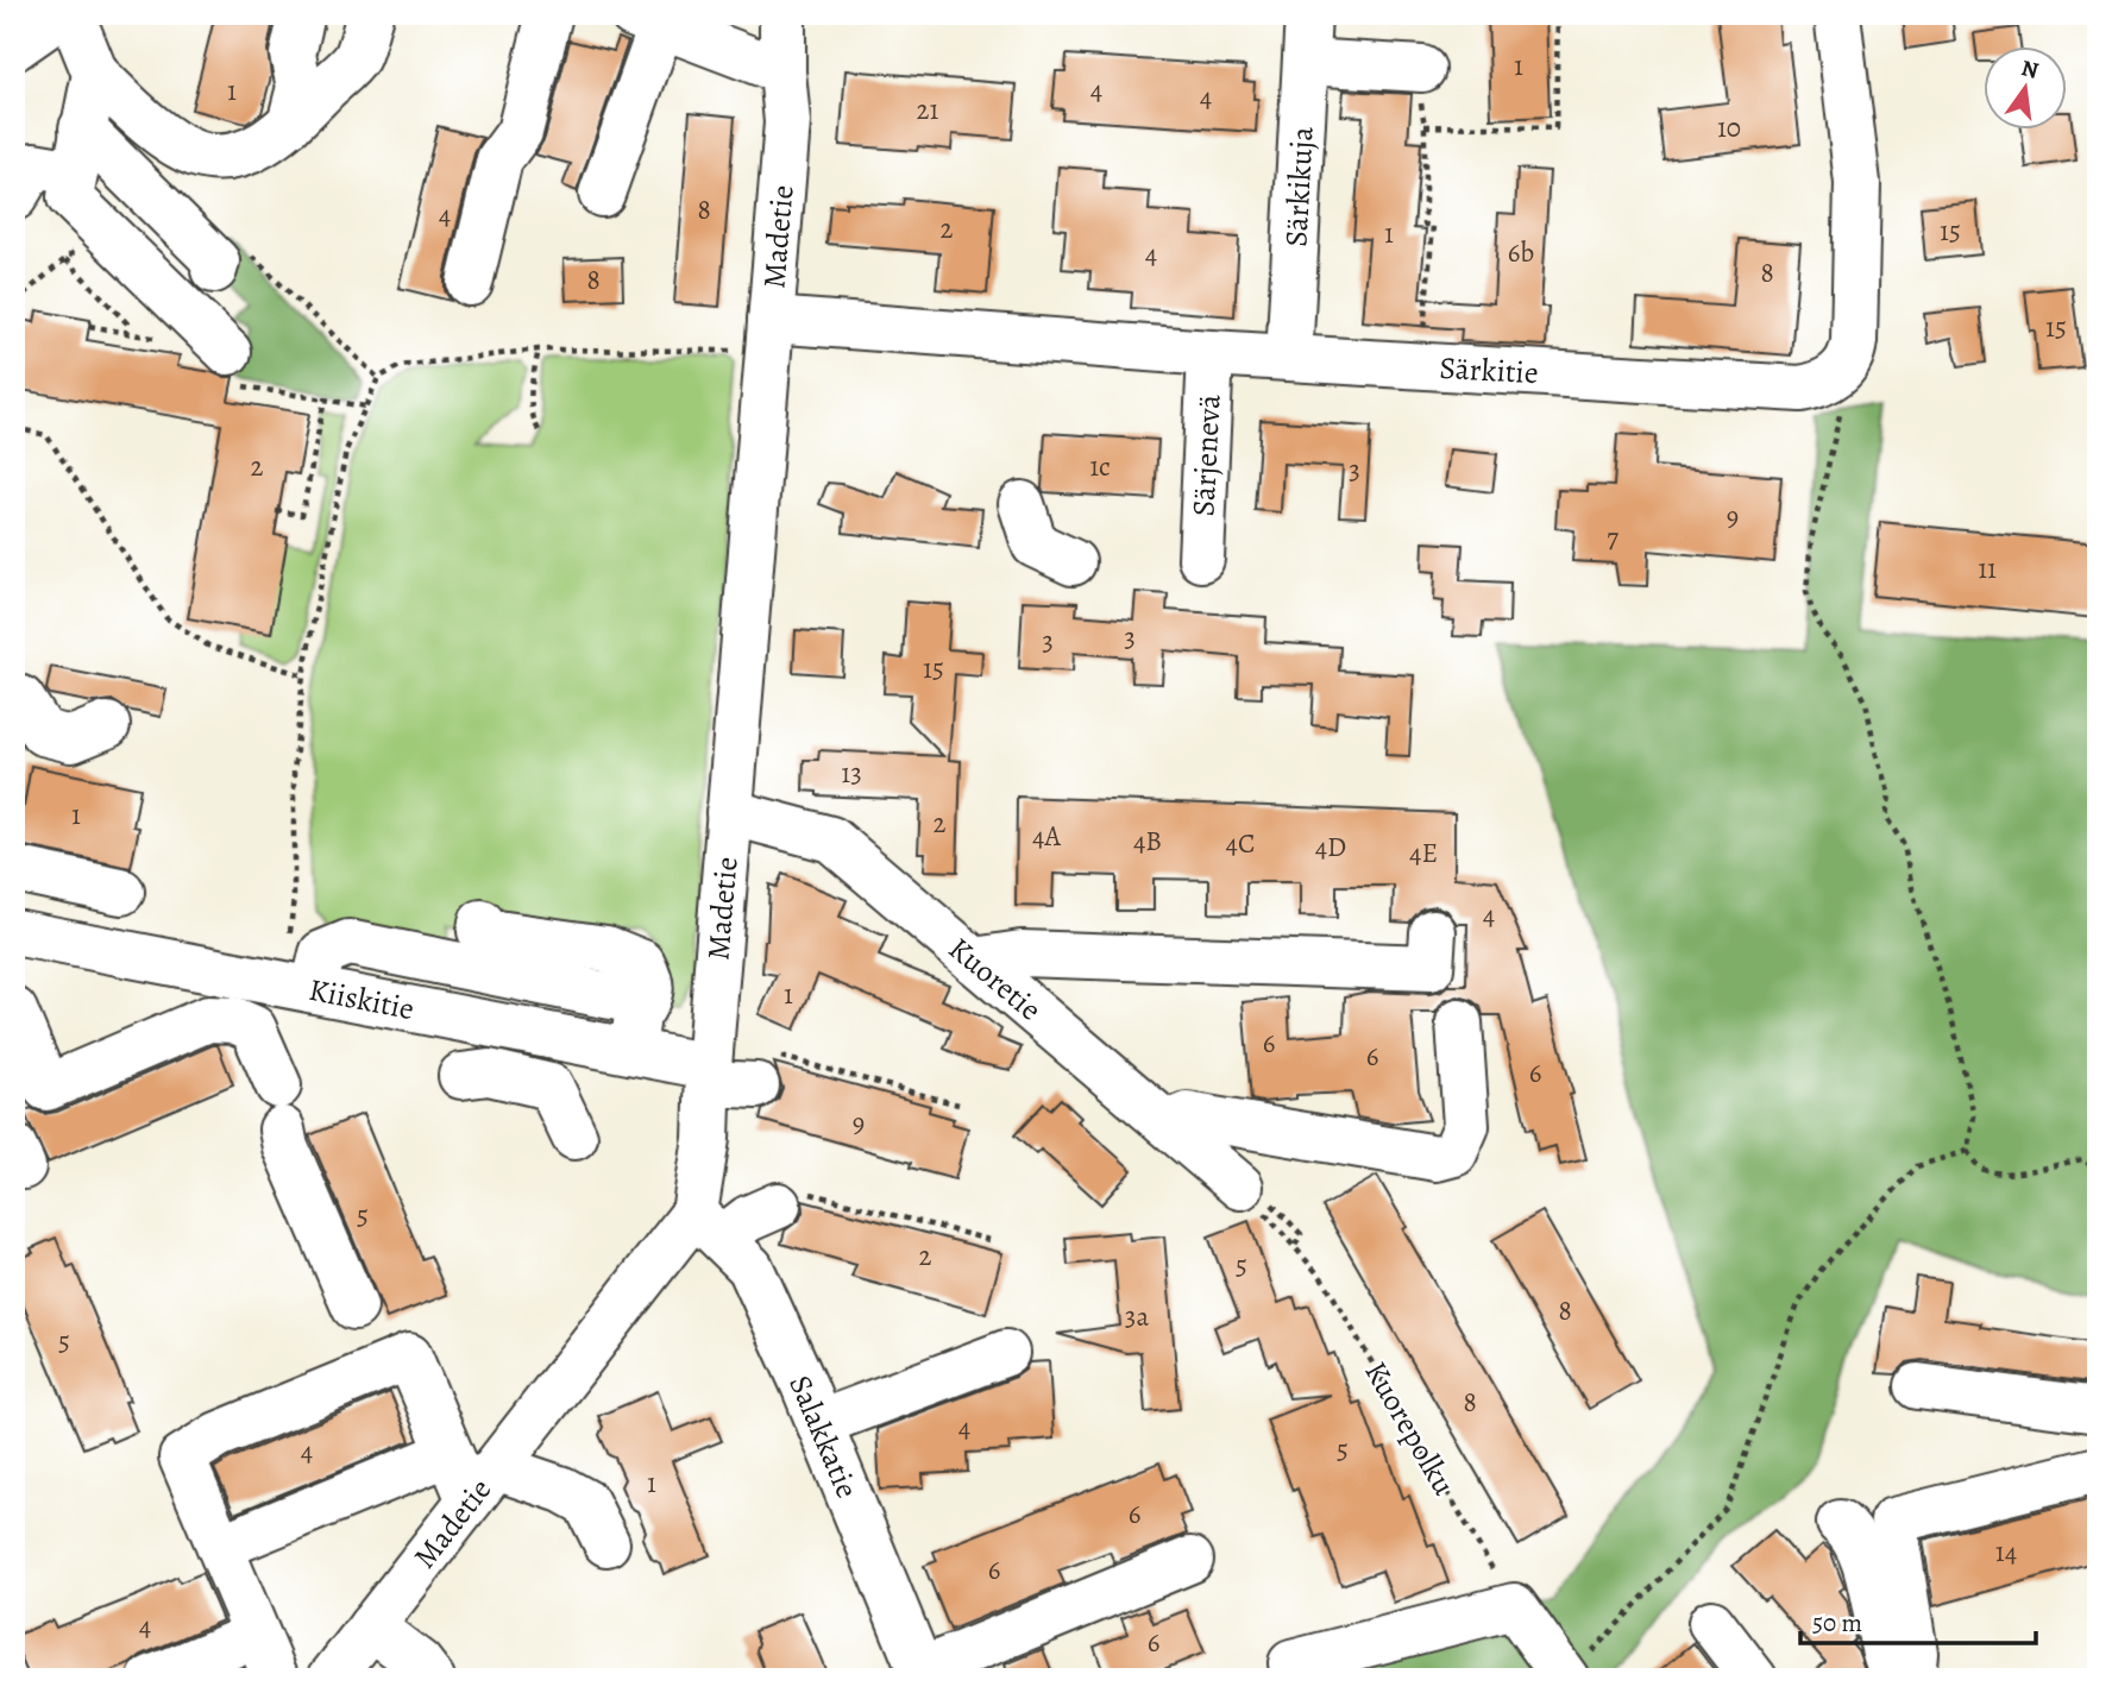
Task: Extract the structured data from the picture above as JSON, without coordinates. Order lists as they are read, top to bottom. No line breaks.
{"streets":{"street":["Särkikuja","Madetie","Särkitie","Särjenevä","Kuoretie","Kiiskitie","Salakkatie"],"path":["Kuorepolku"]},"crossings":[["Särkikuja","Särkitie"],["Madetie","Särkitie"],["Madetie","Kuoretie"],["Madetie","Kiiskitie"],["Madetie","Salakkatie"],["Särkitie","Särjenevä"],["Kuoretie","Kuorepolku"]],"house_numbers":["1","4","1","4","21","10","8","4","2","15","1","6b","4","8","8","15","2","1c","3","9","7","11","3","3","15","13","1","2","4A","4B","4C","4D","4E","4","1","6","6","6","9","5","2","5","8","3a","5","8","4","5","4","1","6","14","6","4","6"],"scale_bar":"50 m","north":"top"}
